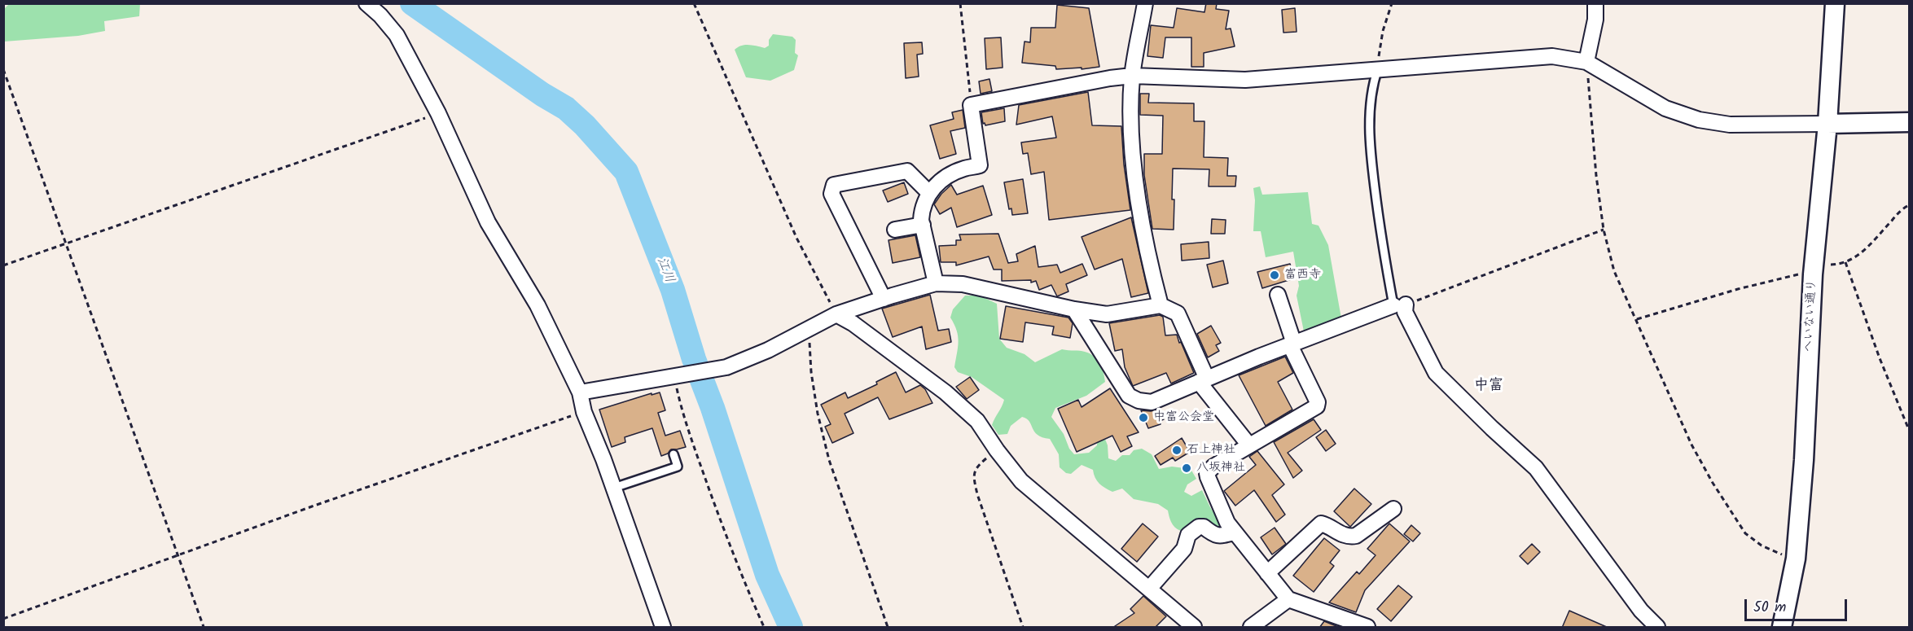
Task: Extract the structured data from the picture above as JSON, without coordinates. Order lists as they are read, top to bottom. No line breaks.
{"streets":{"street":["へいない通り"]},"districts":["中富"],"water":["江川"],"places":["富西寺","中富公会堂","石上神社","八坂神社"],"scale_bar":"50 m"}
